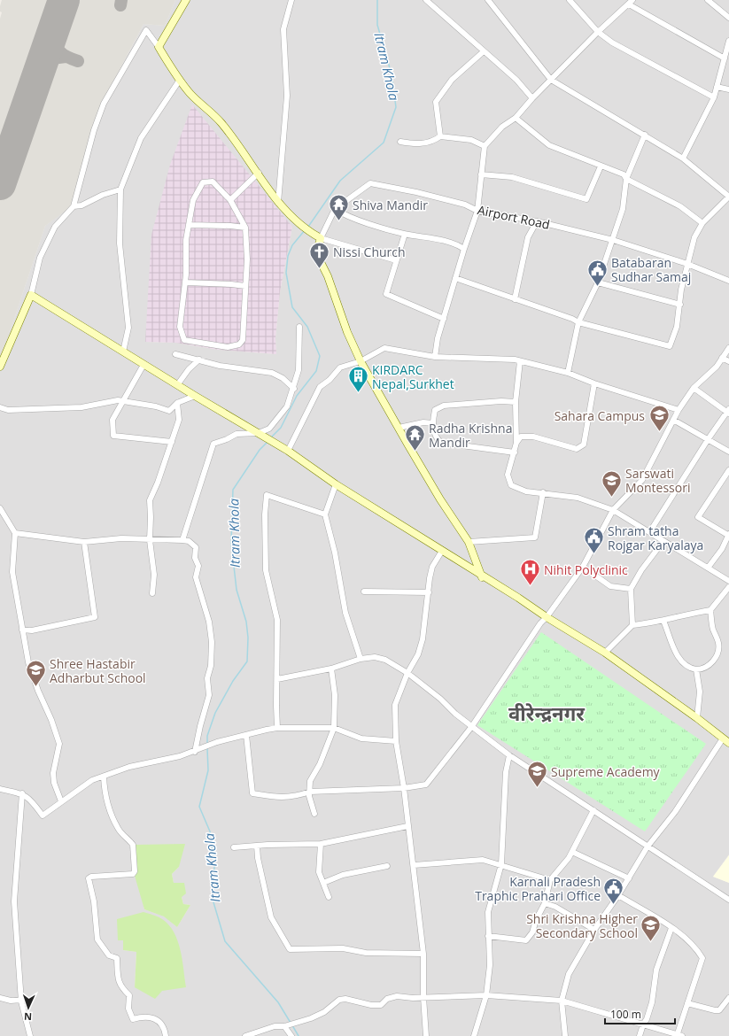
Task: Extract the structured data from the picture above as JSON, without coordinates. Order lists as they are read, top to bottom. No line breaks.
{"streets":{"street":["Airport Road"]},"districts":["वीरेन्द्रनगर"],"water":["Itram Khola"],"places":{"temple":["Shiva Mandir","Radha Krishna Mandir"],"church":["Nissi Church"],"public building":["Batabaran Sudhar Samaj","Shram tatha Rojgar Karyalaya","Karnali Pradesh Traphic Prahari Office"],"building":["KIRDARC Nepal,Surkhet"],"school or university":["Sahara Campus","Sarswati Montessori","Shree Hastabir Adharbut School","Supreme Academy","Shri Krishna Higher Secondary School"],"hospital":["Nihit Polyclinic"]},"scale_bar":"100 m","north":"bottom"}
